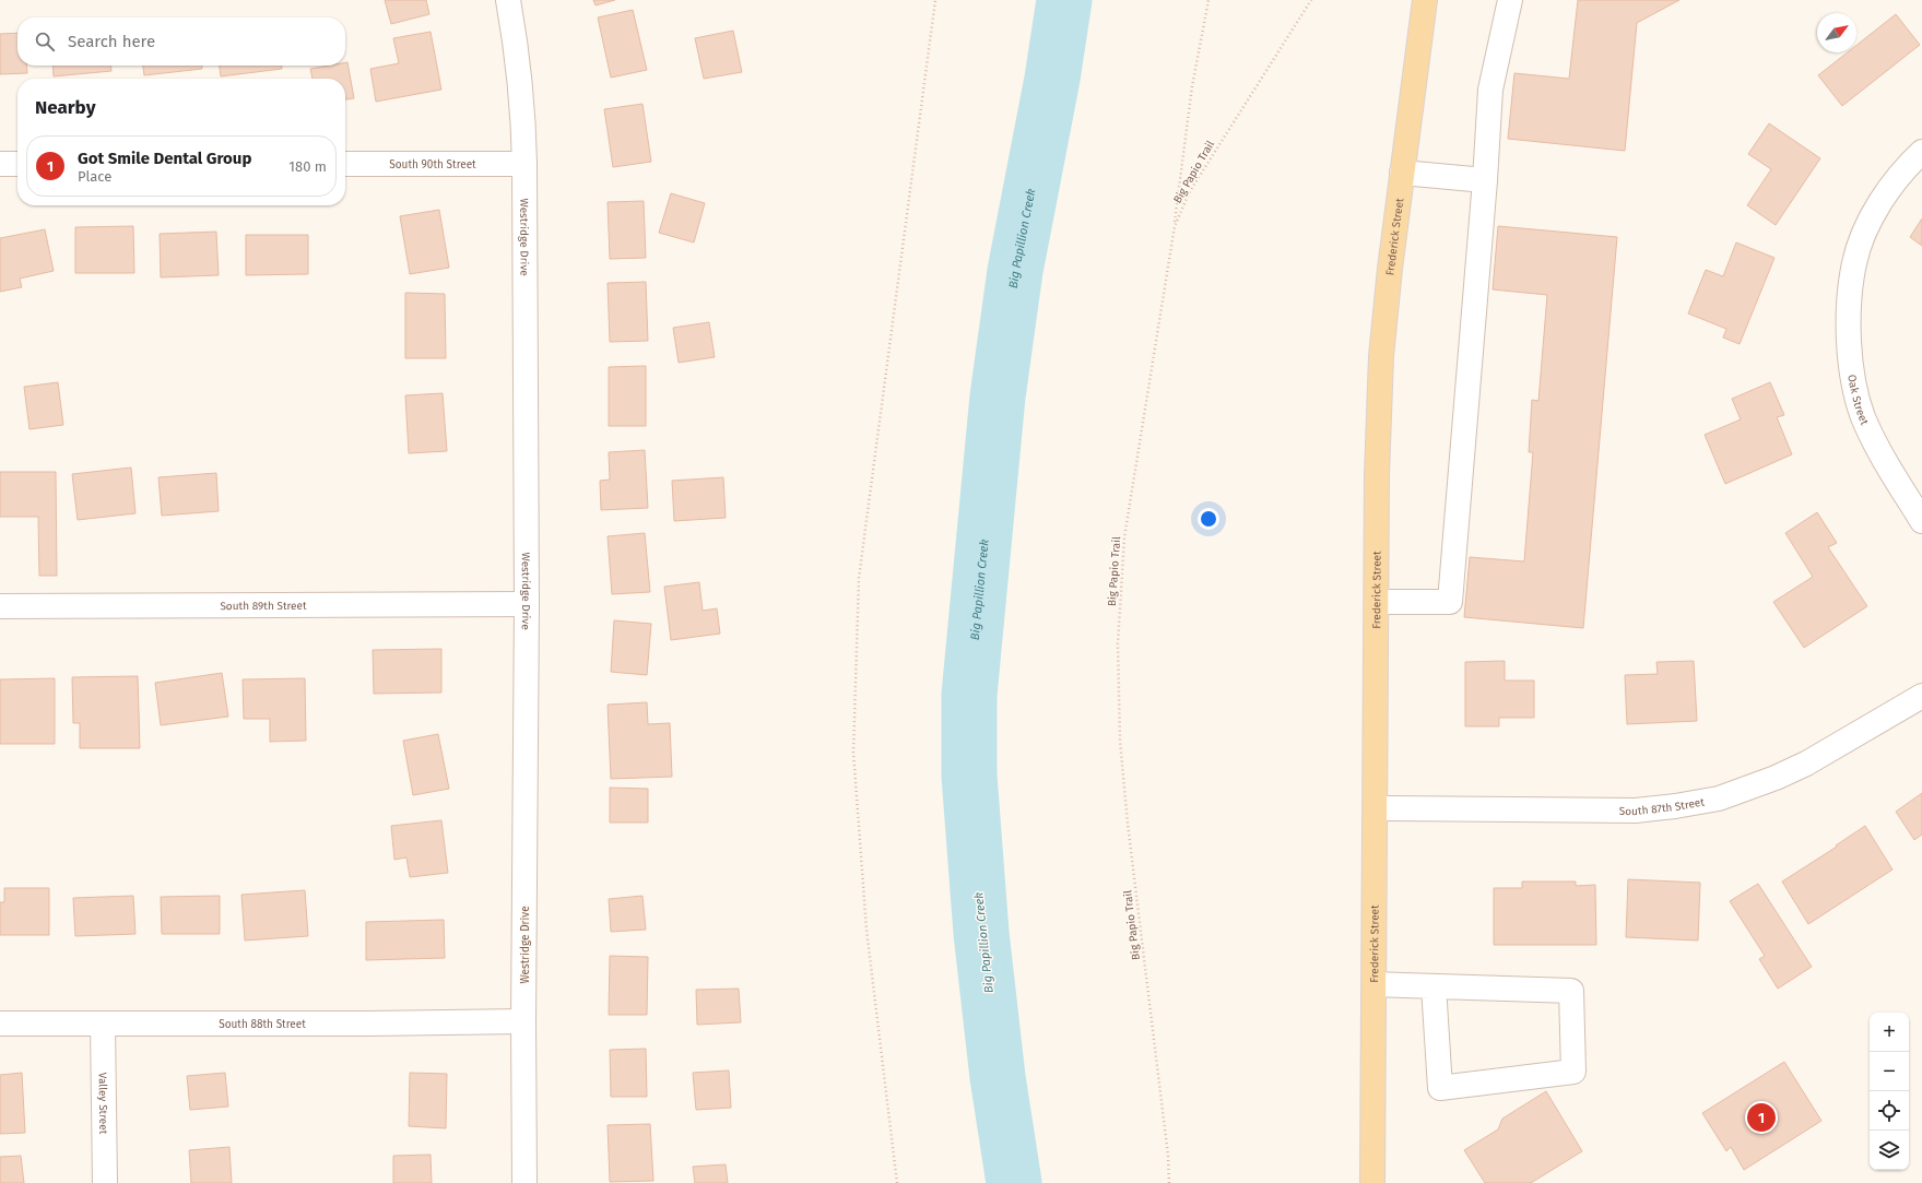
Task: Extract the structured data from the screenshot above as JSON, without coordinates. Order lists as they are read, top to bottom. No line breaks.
{"streets":{"main road":["Frederick Street"],"street":["South 90th Street","Westridge Drive","Oak Street","South 89th Street","South 87th Street","South 88th Street","Valley Street"],"path":["Big Papio Trail"]},"crossings":[["South 90th Street","Westridge Drive"],["Westridge Drive","South 89th Street"],["Westridge Drive","South 88th Street"],["Frederick Street","South 87th Street"],["South 88th Street","Valley Street"]],"water":["Big Papillion Creek"],"north":"top right","page":{"search":"Search here","heading":"Nearby","list":[{"mark":"1","name":"Got Smile Dental Group","note":"Place","value":"180 m"}],"map_buttons":["+","−"],"pins":"1"}}
